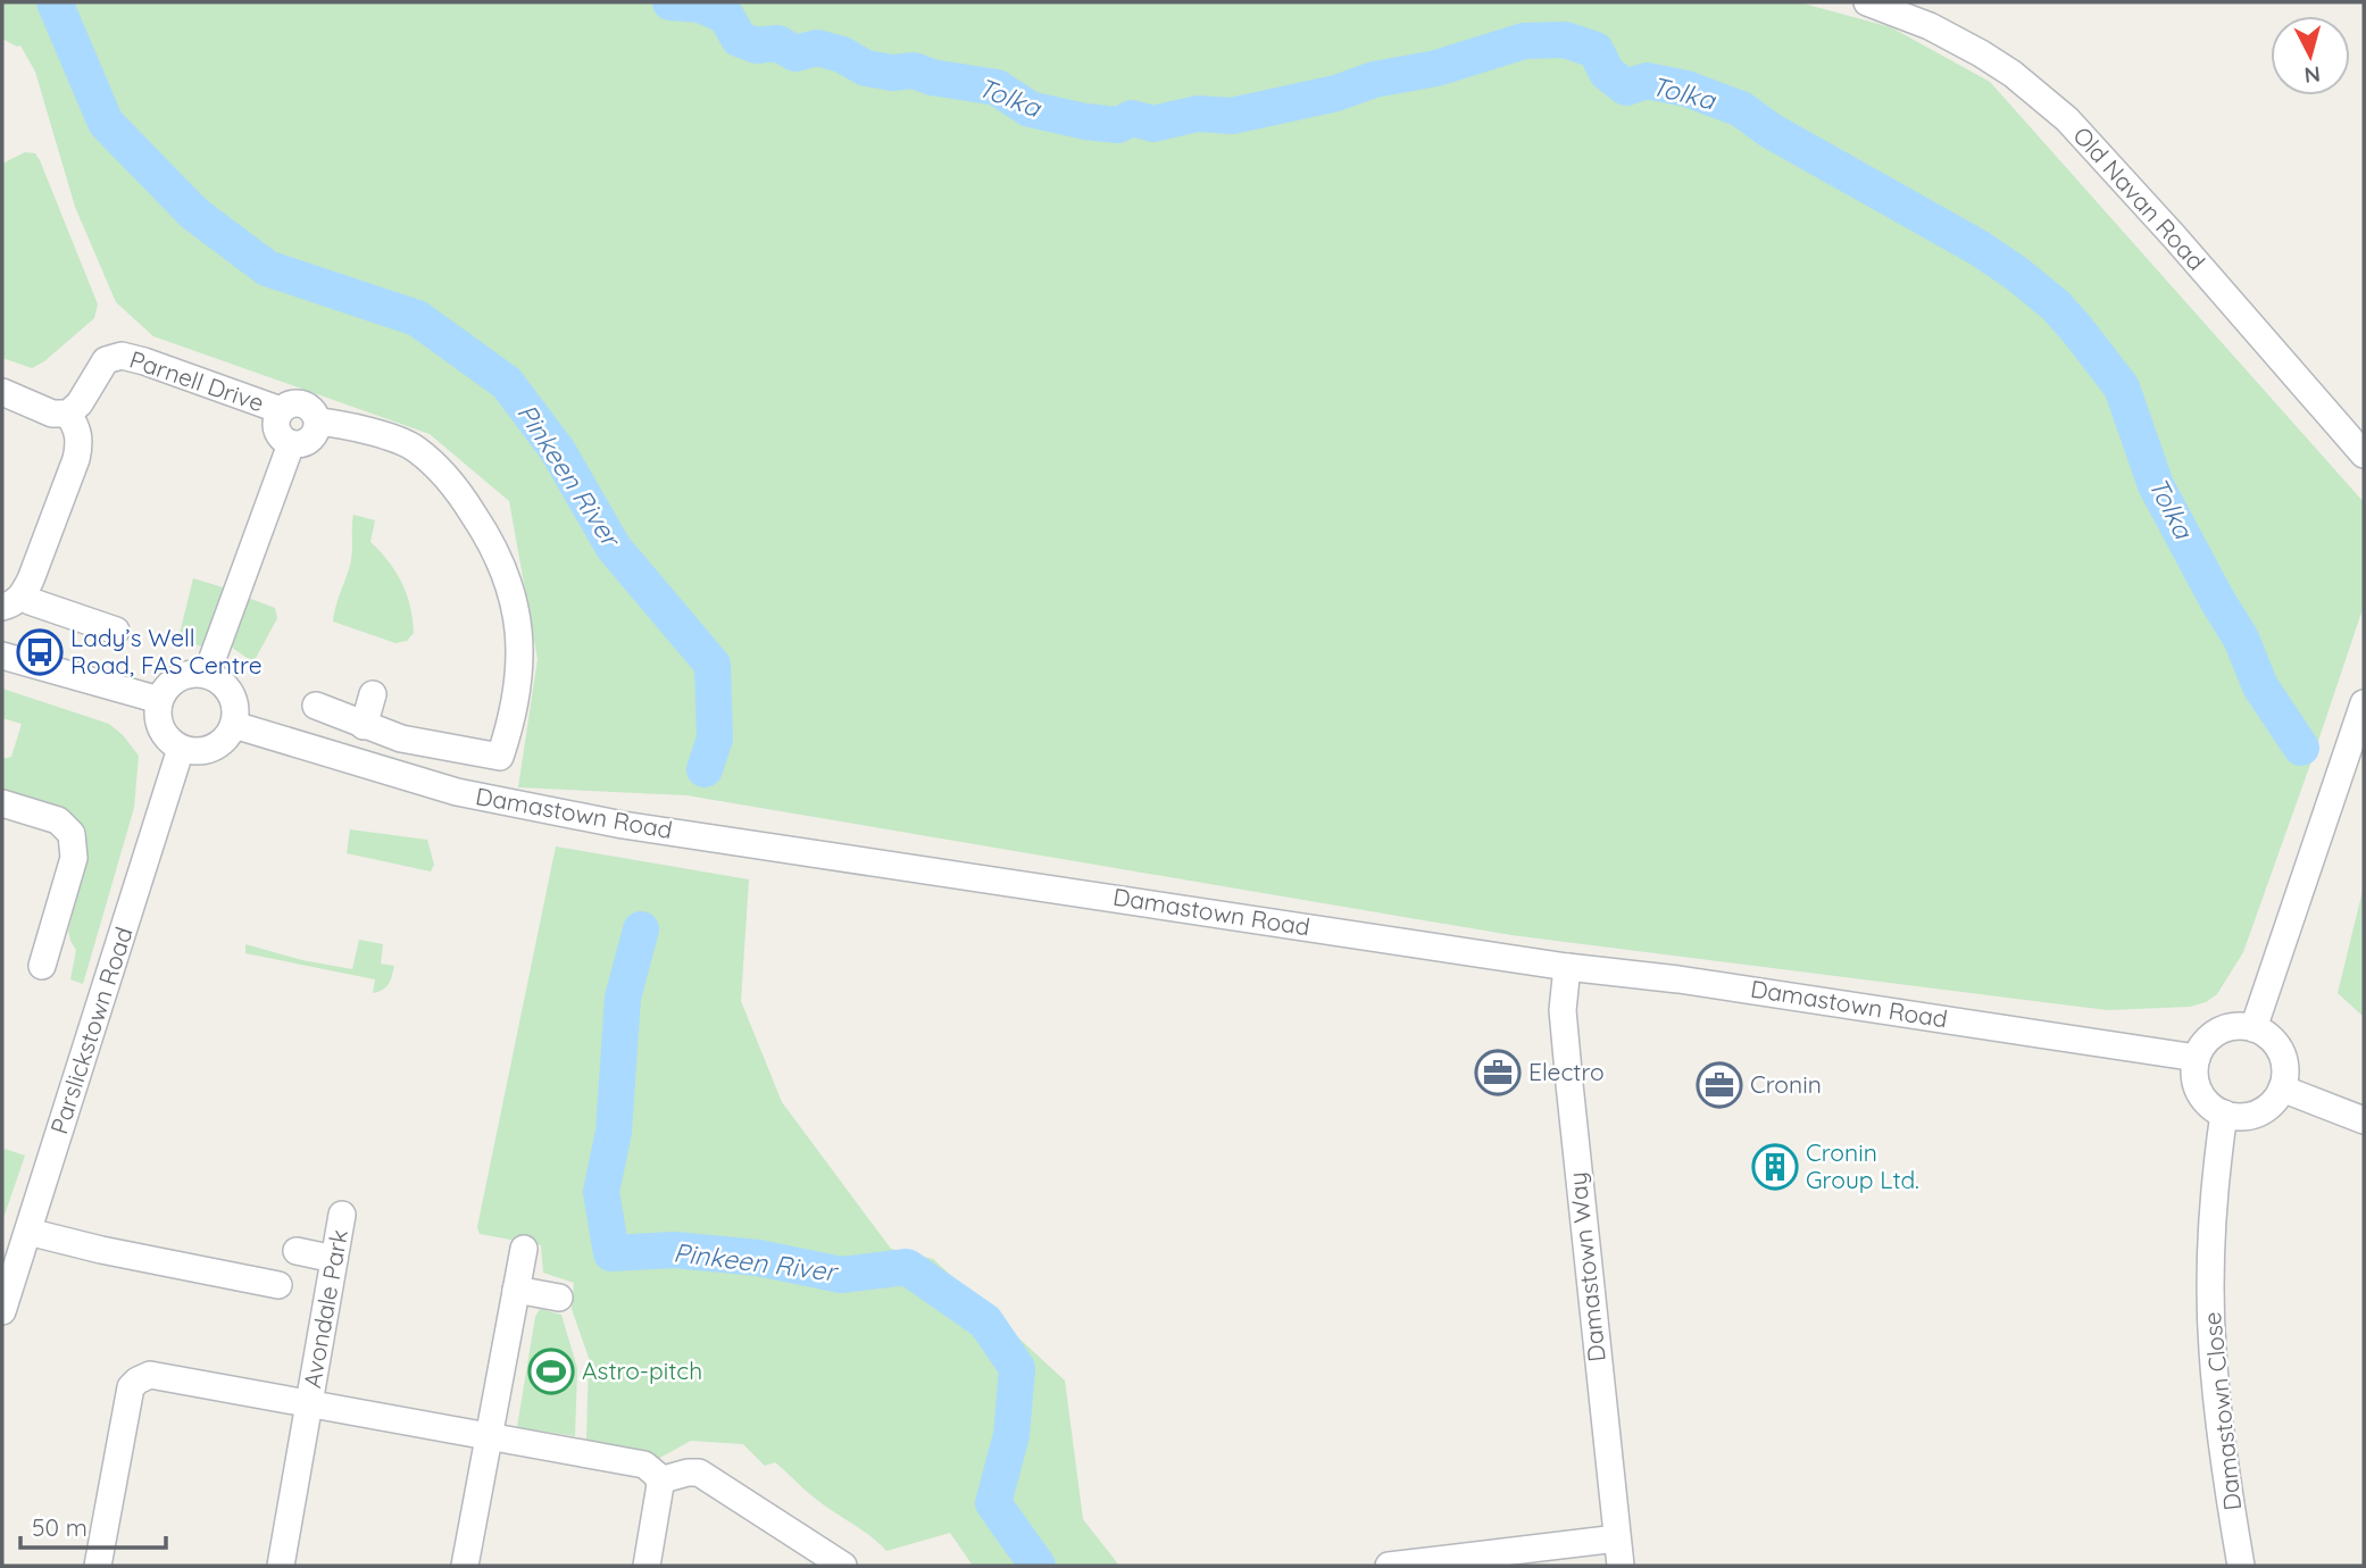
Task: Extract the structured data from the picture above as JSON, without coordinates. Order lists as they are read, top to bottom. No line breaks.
{"streets":{"street":["Old Navan Road","Parnell Drive","Damastown Road","Parslickstown Road","Damastown Way","Avondale Park","Damastown Close"]},"crossings":[["Damastown Road","Parslickstown Road"],["Damastown Road","Damastown Way"],["Damastown Road","Damastown Close"]],"water":["Tolka","Pinkeen River"],"places":{"bus stop":["Lady’s Well Road, FAS Centre"],"office":["Electro","Cronin"],"building":["Cronin Group Ltd."],"sports":["Astro-pitch"]},"scale_bar":"50 m","north":"bottom"}
